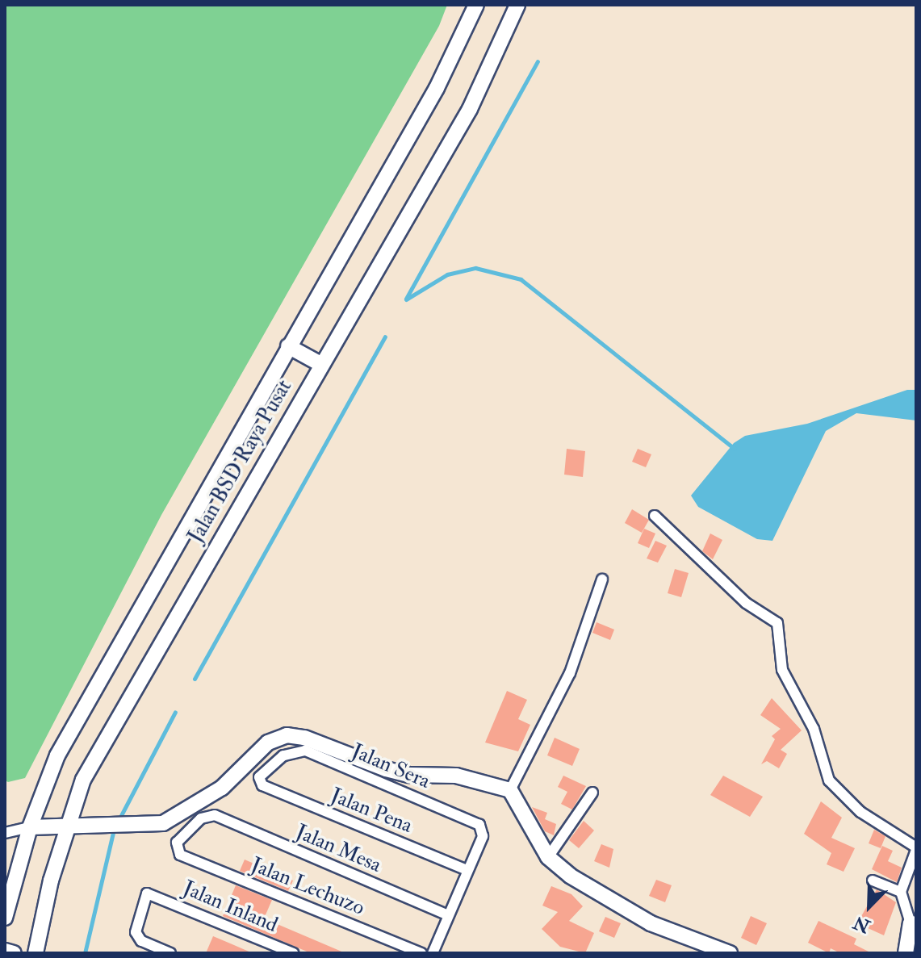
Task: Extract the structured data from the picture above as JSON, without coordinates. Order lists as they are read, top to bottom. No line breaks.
{"streets":{"main road":["Jalan BSD Raya Pusat"],"street":["Jalan Sera","Jalan Pena","Jalan Mesa","Jalan Lechuzo","Jalan Inland"]},"crossings":[["Jalan Sera","Jalan Pena"],["Jalan Mesa","Jalan Lechuzo"]],"north":"bottom left"}
